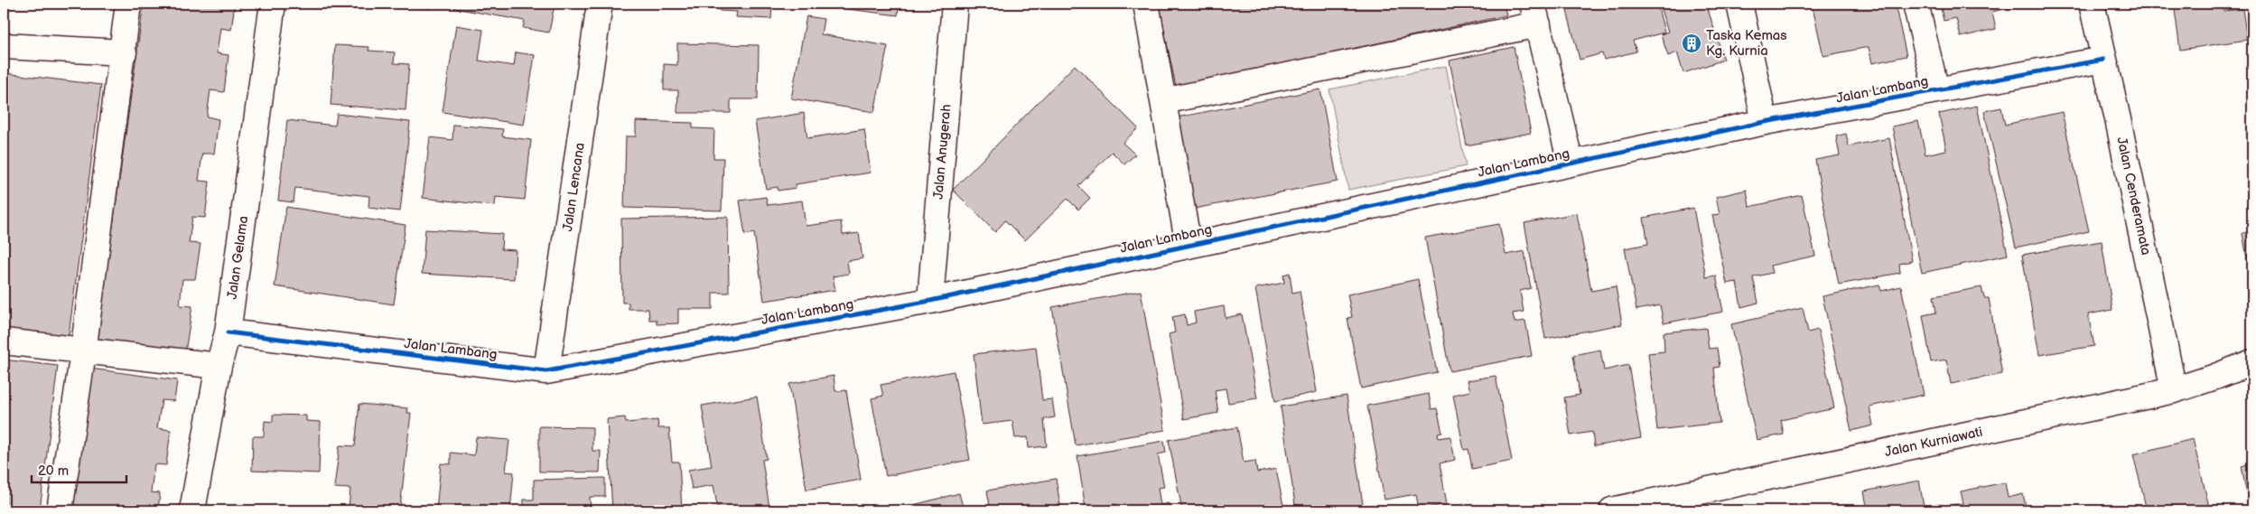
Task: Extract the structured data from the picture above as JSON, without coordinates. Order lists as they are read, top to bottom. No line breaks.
{"streets":{"street":["Jalan Lambang","Jalan Anugerah","Jalan Lencana","Jalan Cenderamata","Jalan Gelama","Jalan Kurniawati"]},"crossings":[["Jalan Lambang","Jalan Anugerah"],["Jalan Lambang","Jalan Lencana"],["Jalan Lambang","Jalan Cenderamata"],["Jalan Lambang","Jalan Gelama"],["Jalan Cenderamata","Jalan Kurniawati"]],"places":{"building":["Taska Kemas Kg. Kurnia"]},"scale_bar":"20 m"}
